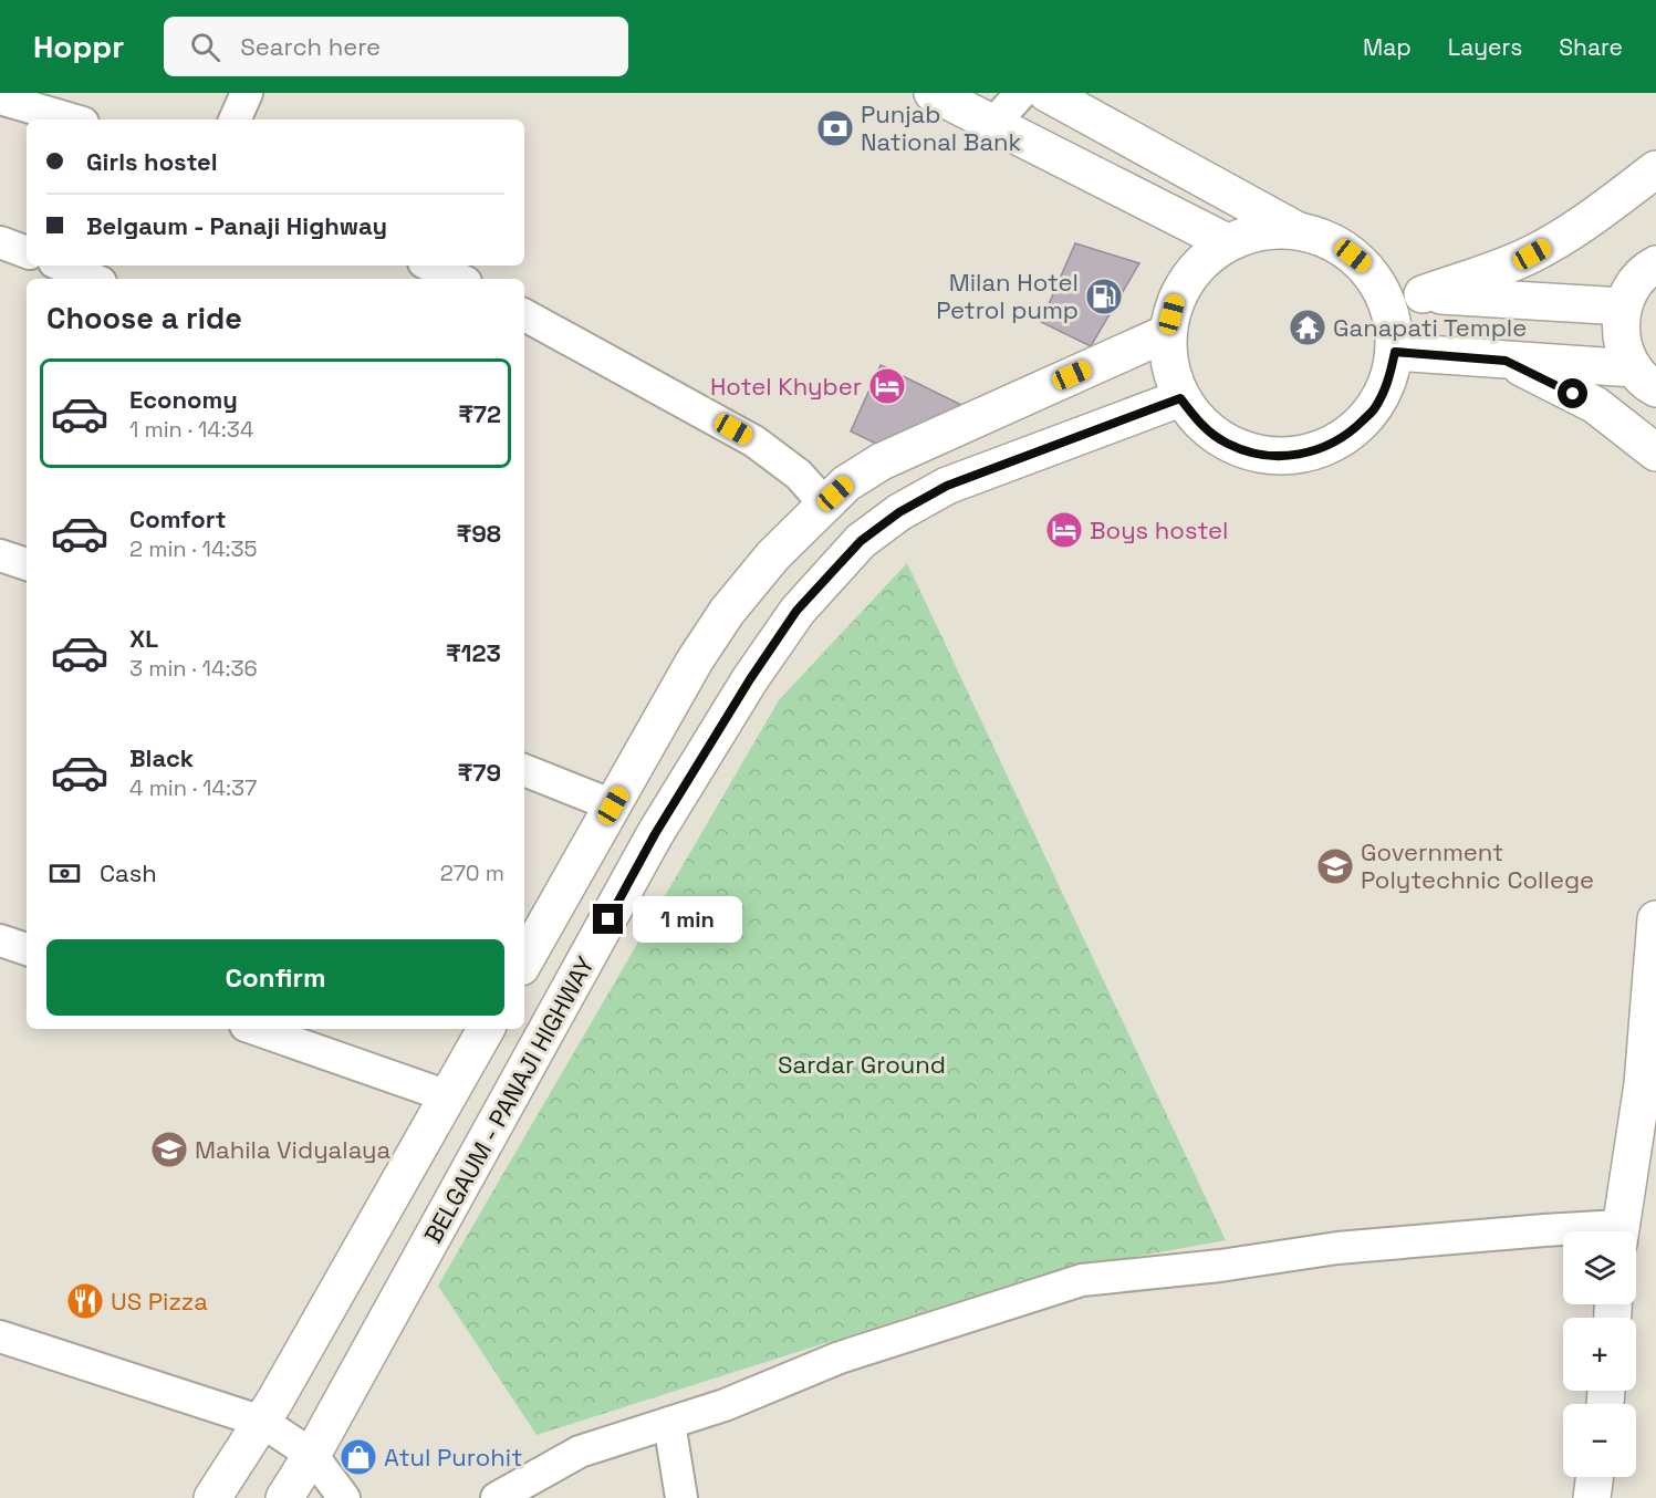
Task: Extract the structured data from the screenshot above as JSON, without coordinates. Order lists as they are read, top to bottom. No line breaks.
{"streets":{"main road":["BELGAUM - PANAJI HIGHWAY"]},"parks":["Sardar Ground"],"places":{"bank":["Punjab National Bank"],"fuel station":["Milan Hotel Petrol pump"],"temple":["Ganapati Temple"],"hotel":["Hotel Khyber","Boys hostel"],"school or university":["Government Polytechnic College","Mahila Vidyalaya"],"restaurant":["US Pizza"],"shop":["Atul Purohit"]},"page":{"header":"Hoppr","search":"Search here","nav":["Map","Layers","Share"],"banner":["Girls hostel","Belgaum - Panaji Highway"],"heading":"Choose a ride","list":[{"name":"Economy","note":"1 min · 14:34","value":"₹72"},{"name":"Comfort","note":"2 min · 14:35","value":"₹98"},{"name":"XL","note":"3 min · 14:36","value":"₹123"},{"name":"Black","note":"4 min · 14:37","value":"₹79"}],"pay":["Cash","270 m"],"bubble":"1 min","buttons":"Confirm","map_buttons":["+","−"]}}
